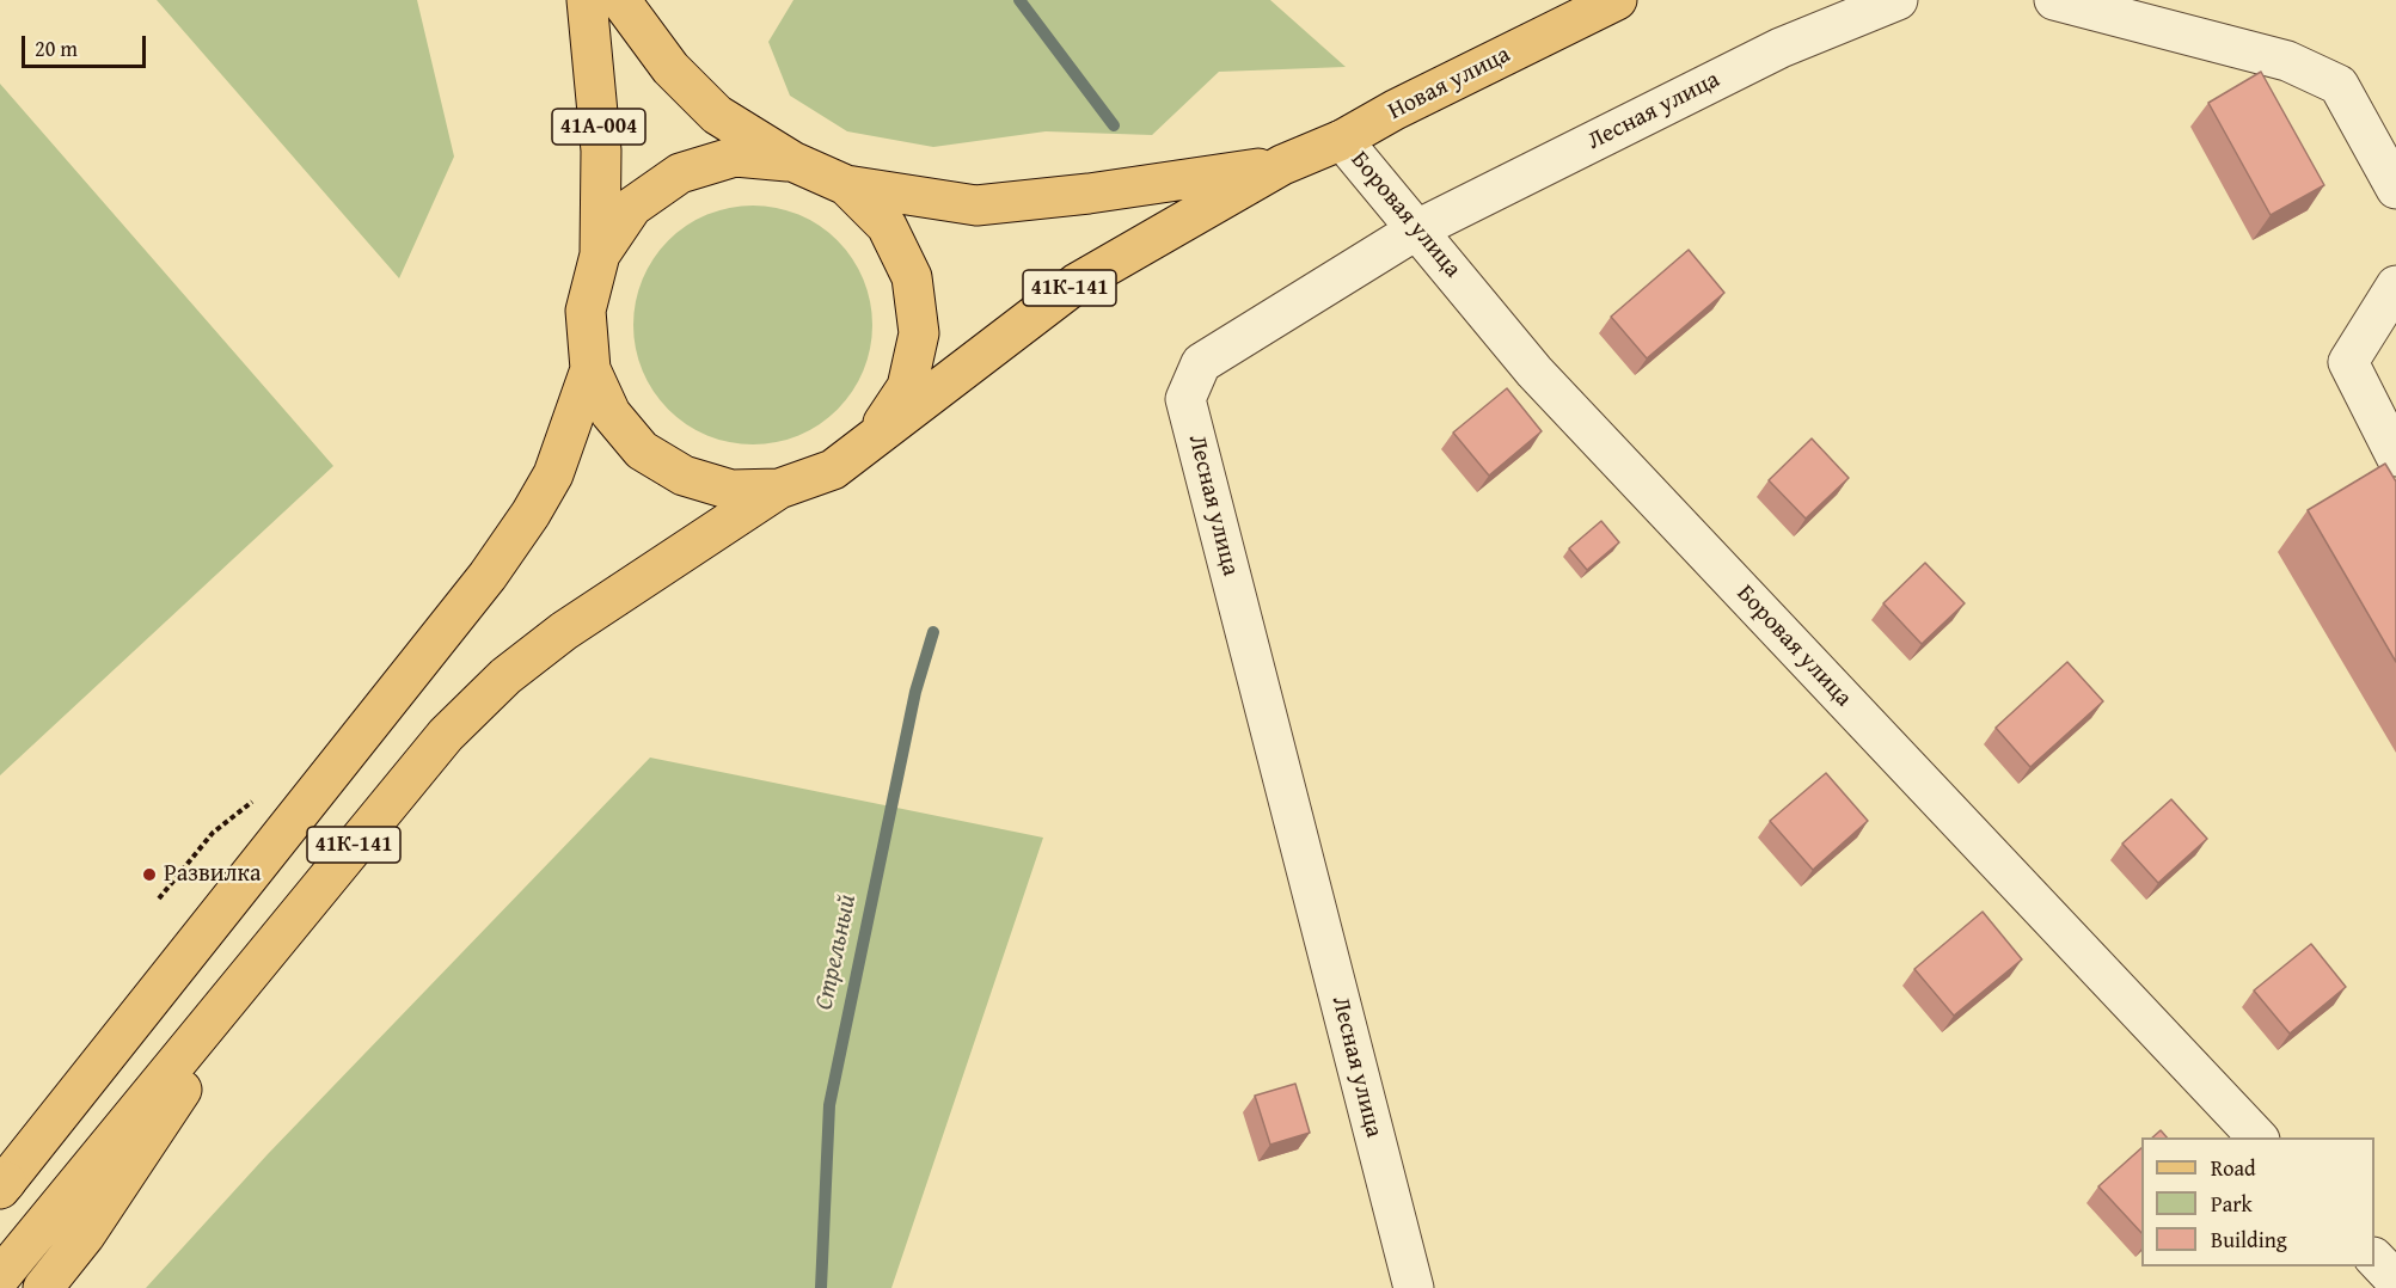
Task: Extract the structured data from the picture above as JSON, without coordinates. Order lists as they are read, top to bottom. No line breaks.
{"streets":{"main road":["Новая улица","41А-004","41К-141"],"street":["Лесная улица","Боровая улица"]},"crossings":[["Новая улица","Боровая улица"],["Новая улица","41К-141"],["Лесная улица","Боровая улица"],["41А-004","41К-141"]],"water":["Стрельный"],"places":["Развилка"],"legend":["Road","Park","Building"],"scale_bar":"20 m"}
